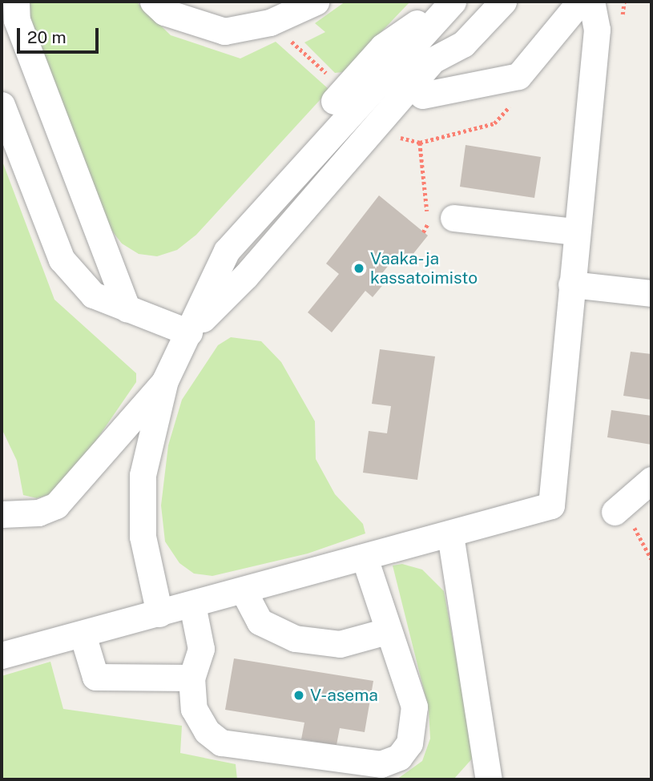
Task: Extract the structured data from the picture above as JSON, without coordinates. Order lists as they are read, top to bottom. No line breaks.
{"places":["Vaaka- ja kassatoimisto","V-asema"],"scale_bar":"20 m"}
